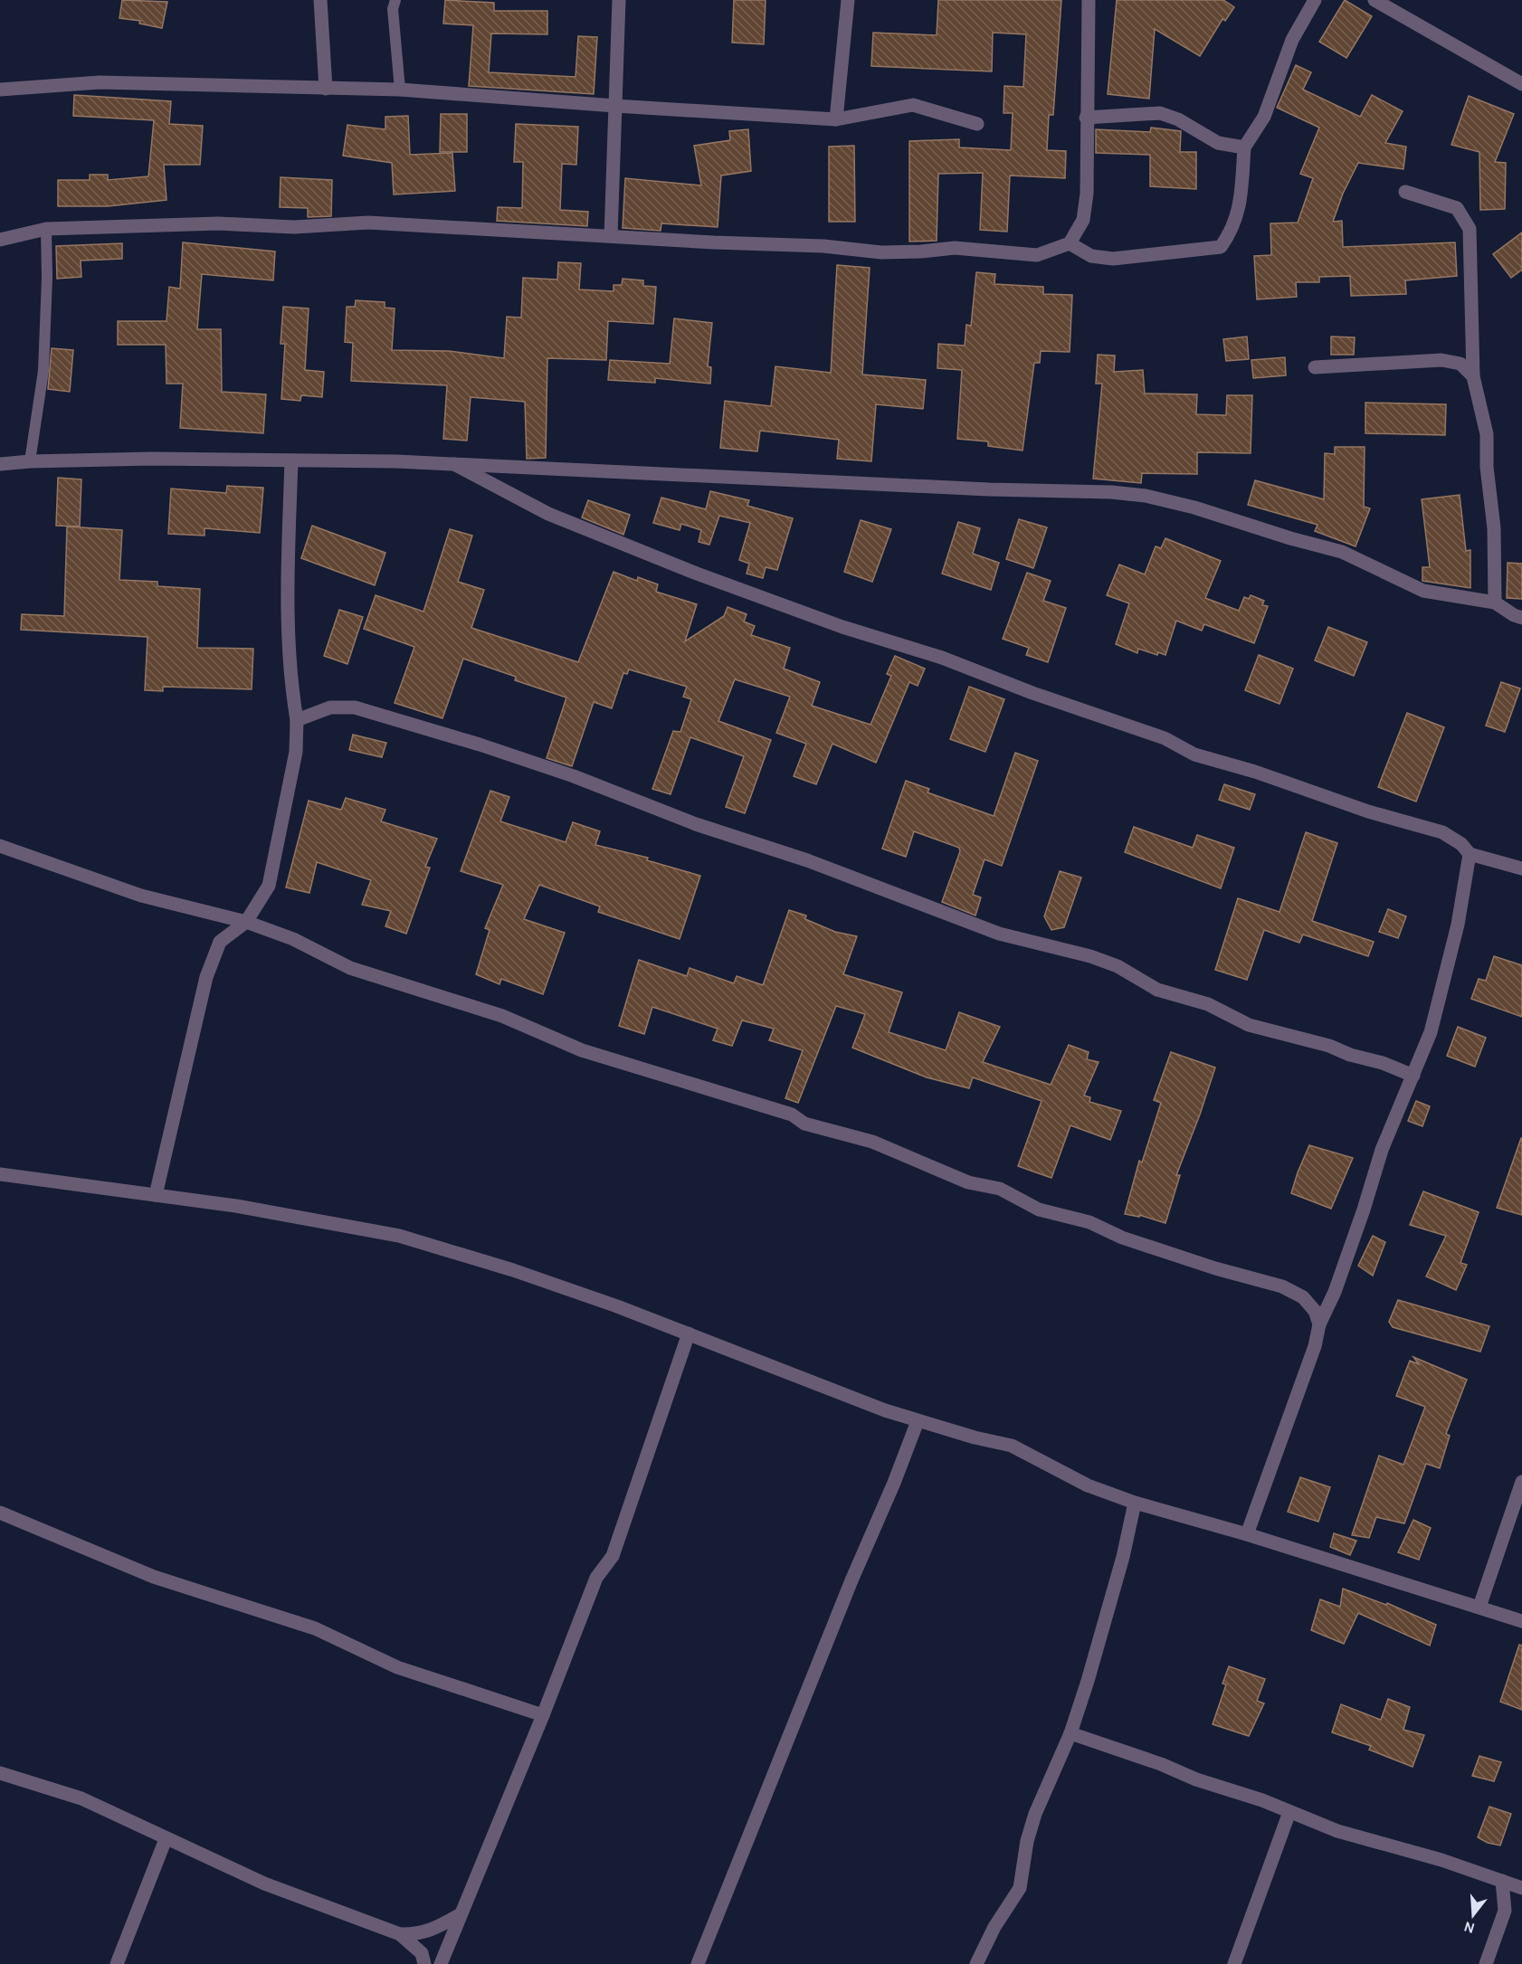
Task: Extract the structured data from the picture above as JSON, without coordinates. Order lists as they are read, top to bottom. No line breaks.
{"north":"bottom"}
